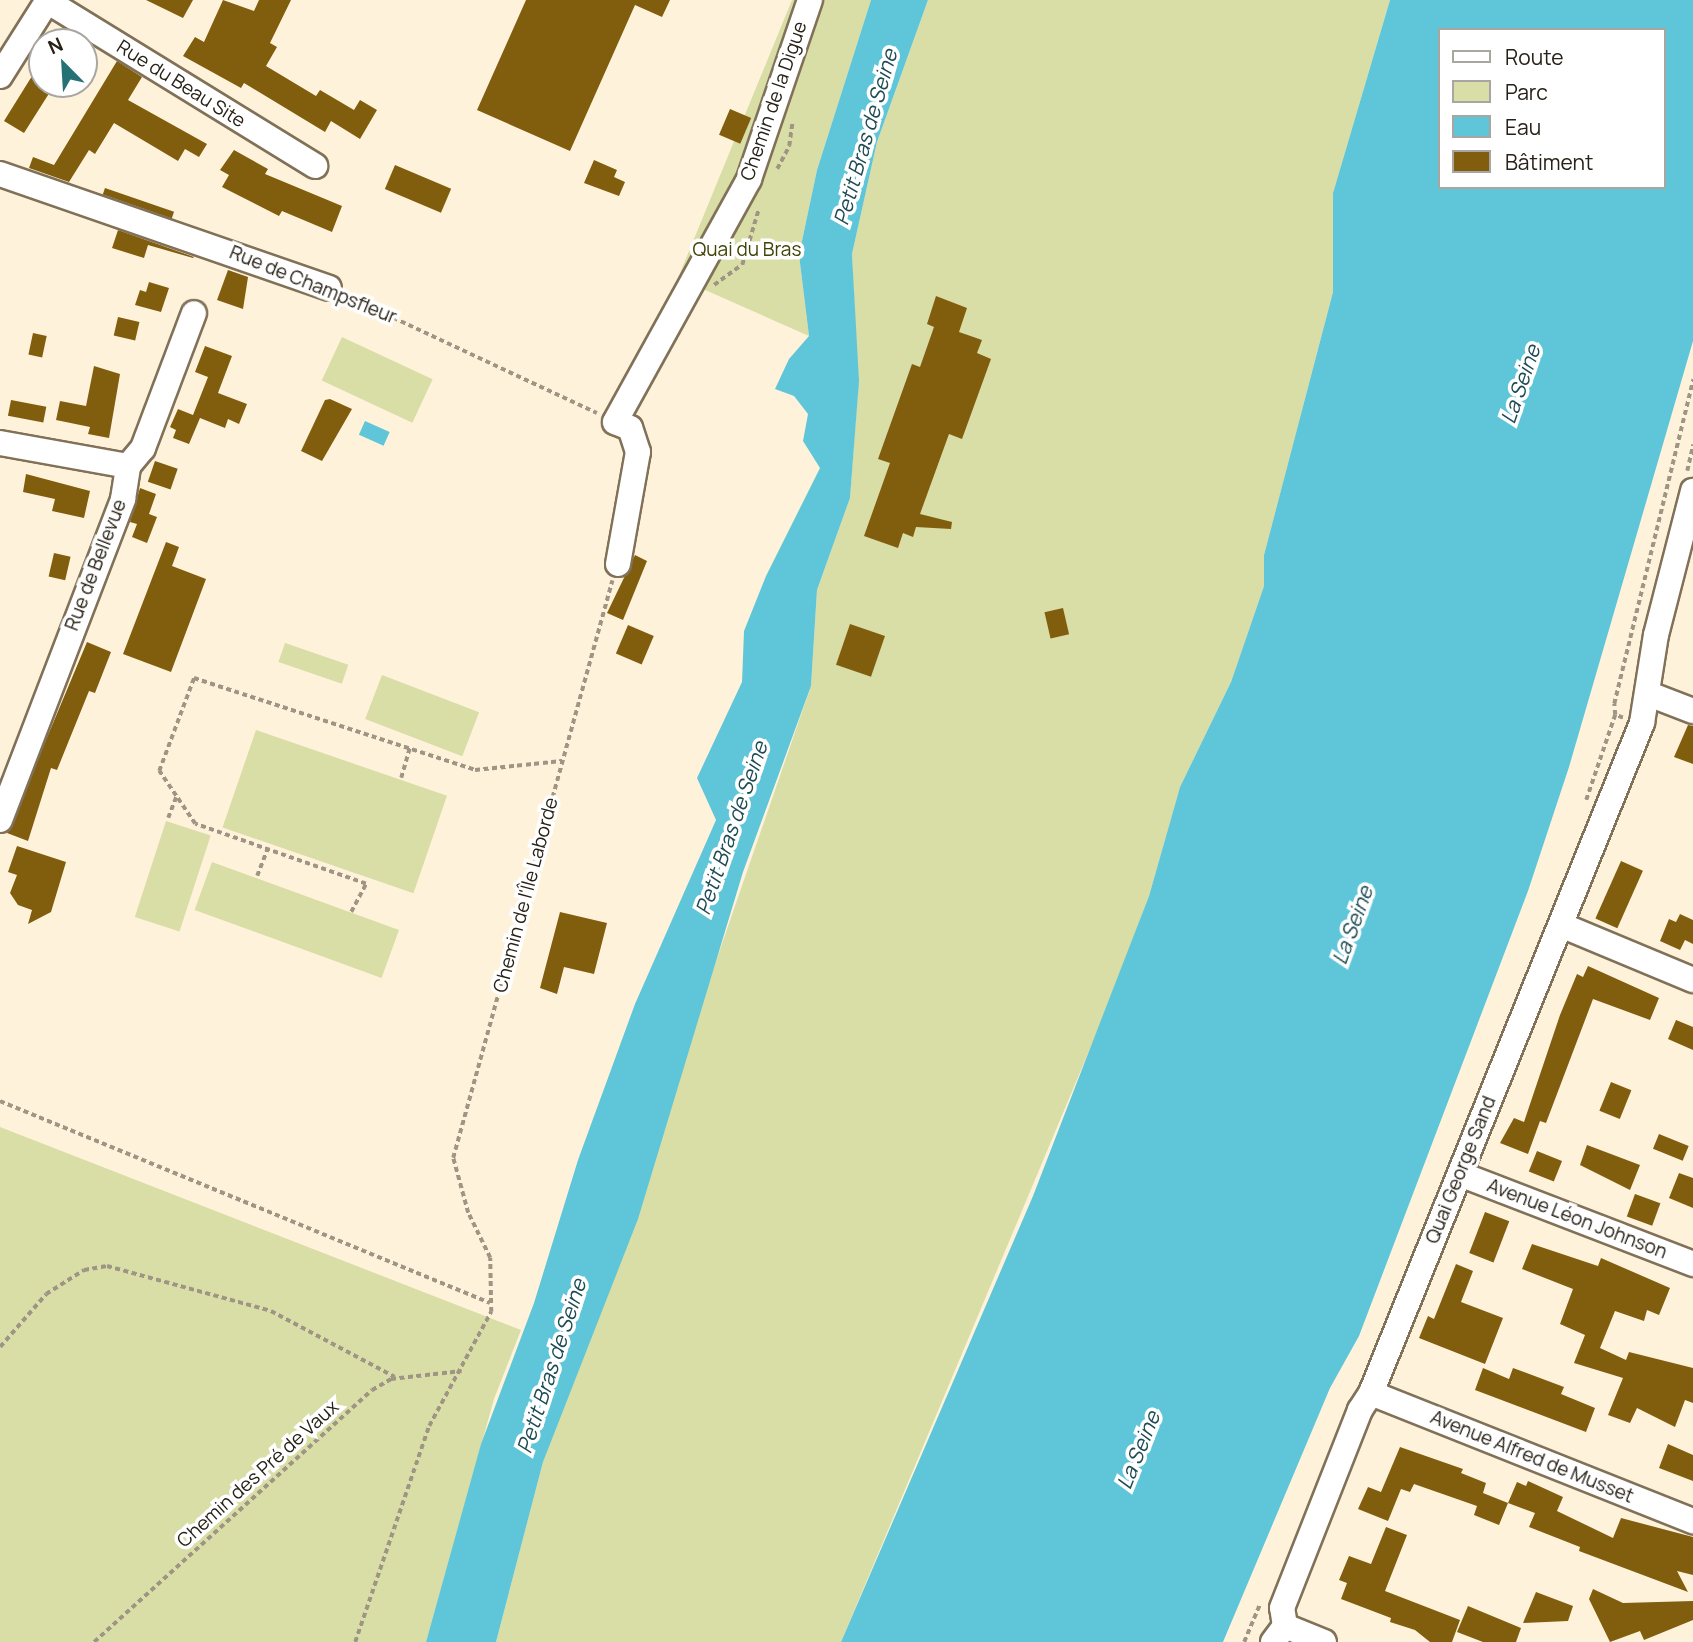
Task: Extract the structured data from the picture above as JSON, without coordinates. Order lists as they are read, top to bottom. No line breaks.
{"streets":{"street":["Rue du Beau Site","Chemin de la Digue","Rue de Champsfleur","Rue de Bellevue","Quai George Sand","Avenue Léon Johnson","Avenue Alfred de Musset"],"path":["Chemin de l'Île Laborde","Chemin des Pré de Vaux"]},"crossings":[["Chemin de la Digue","Rue de Champsfleur"],["Chemin de l'Île Laborde","Chemin des Pré de Vaux"],["Quai George Sand","Avenue Léon Johnson"],["Quai George Sand","Avenue Alfred de Musset"]],"water":["Petit Bras de Seine","La Seine"],"parks":["Quai du Bras"],"legend":["Route","Parc","Eau","Bâtiment"],"north":"top left"}
